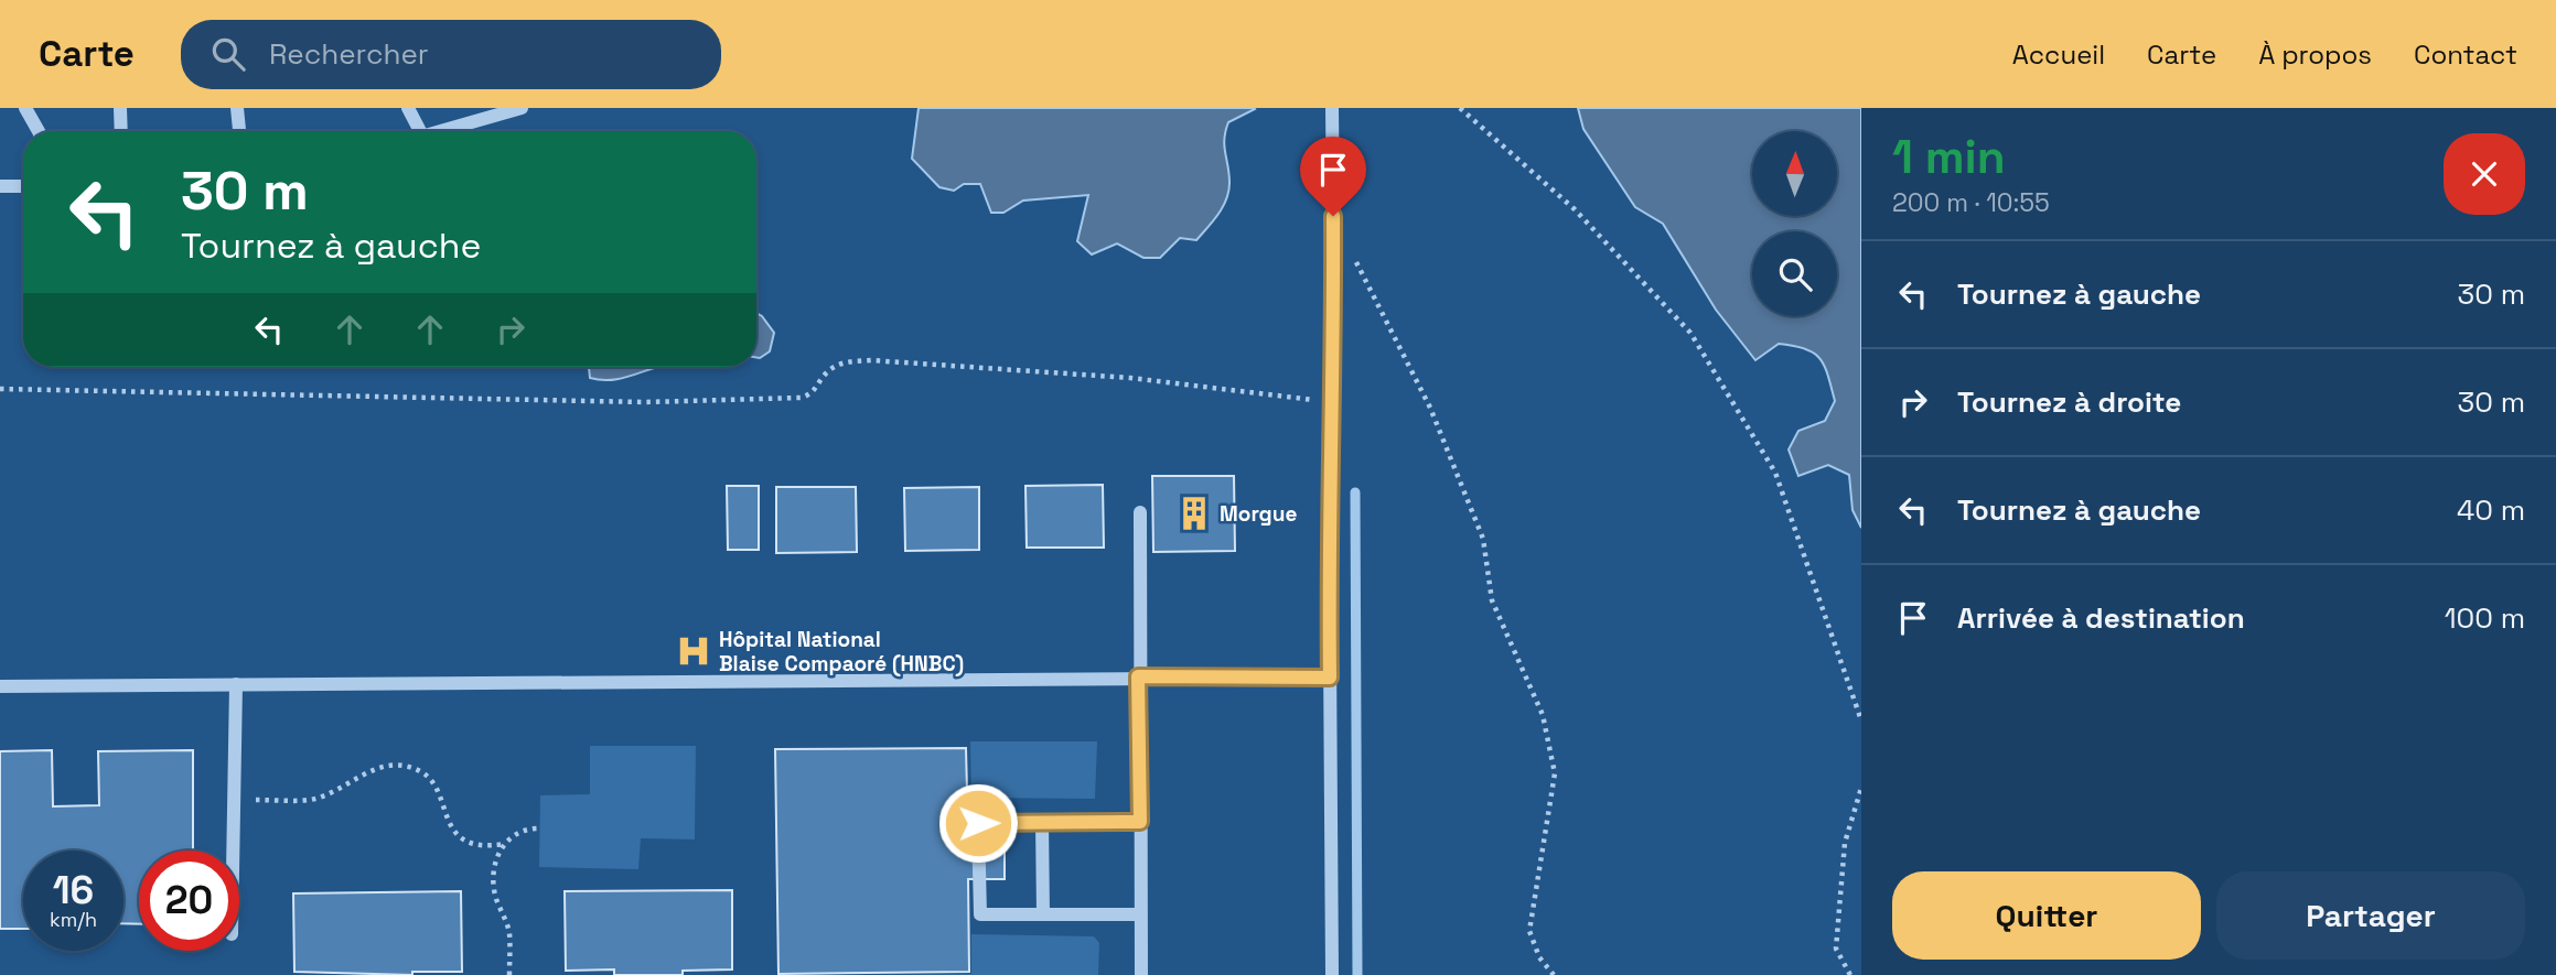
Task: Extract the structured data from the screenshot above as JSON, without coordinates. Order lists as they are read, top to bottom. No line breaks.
{"places":{"building":["Morgue"],"hospital":["Hôpital National Blaise Compaoré (HNBC)"]},"north":"top","page":{"header":"Carte","search":"Rechercher","nav":["Accueil","Carte","À propos","Contact"],"heading":["1 min","200 m · 10:55"],"turn":["30 m","Tournez à gauche"],"list":[{"name":"Tournez à gauche","value":"30 m"},{"name":"Tournez à droite","value":"30 m"},{"name":"Tournez à gauche","value":"40 m"},{"name":"Arrivée à destination","value":"100 m"}],"speed":"16 km/h","limit":"20","buttons":["Quitter","Partager"]}}
